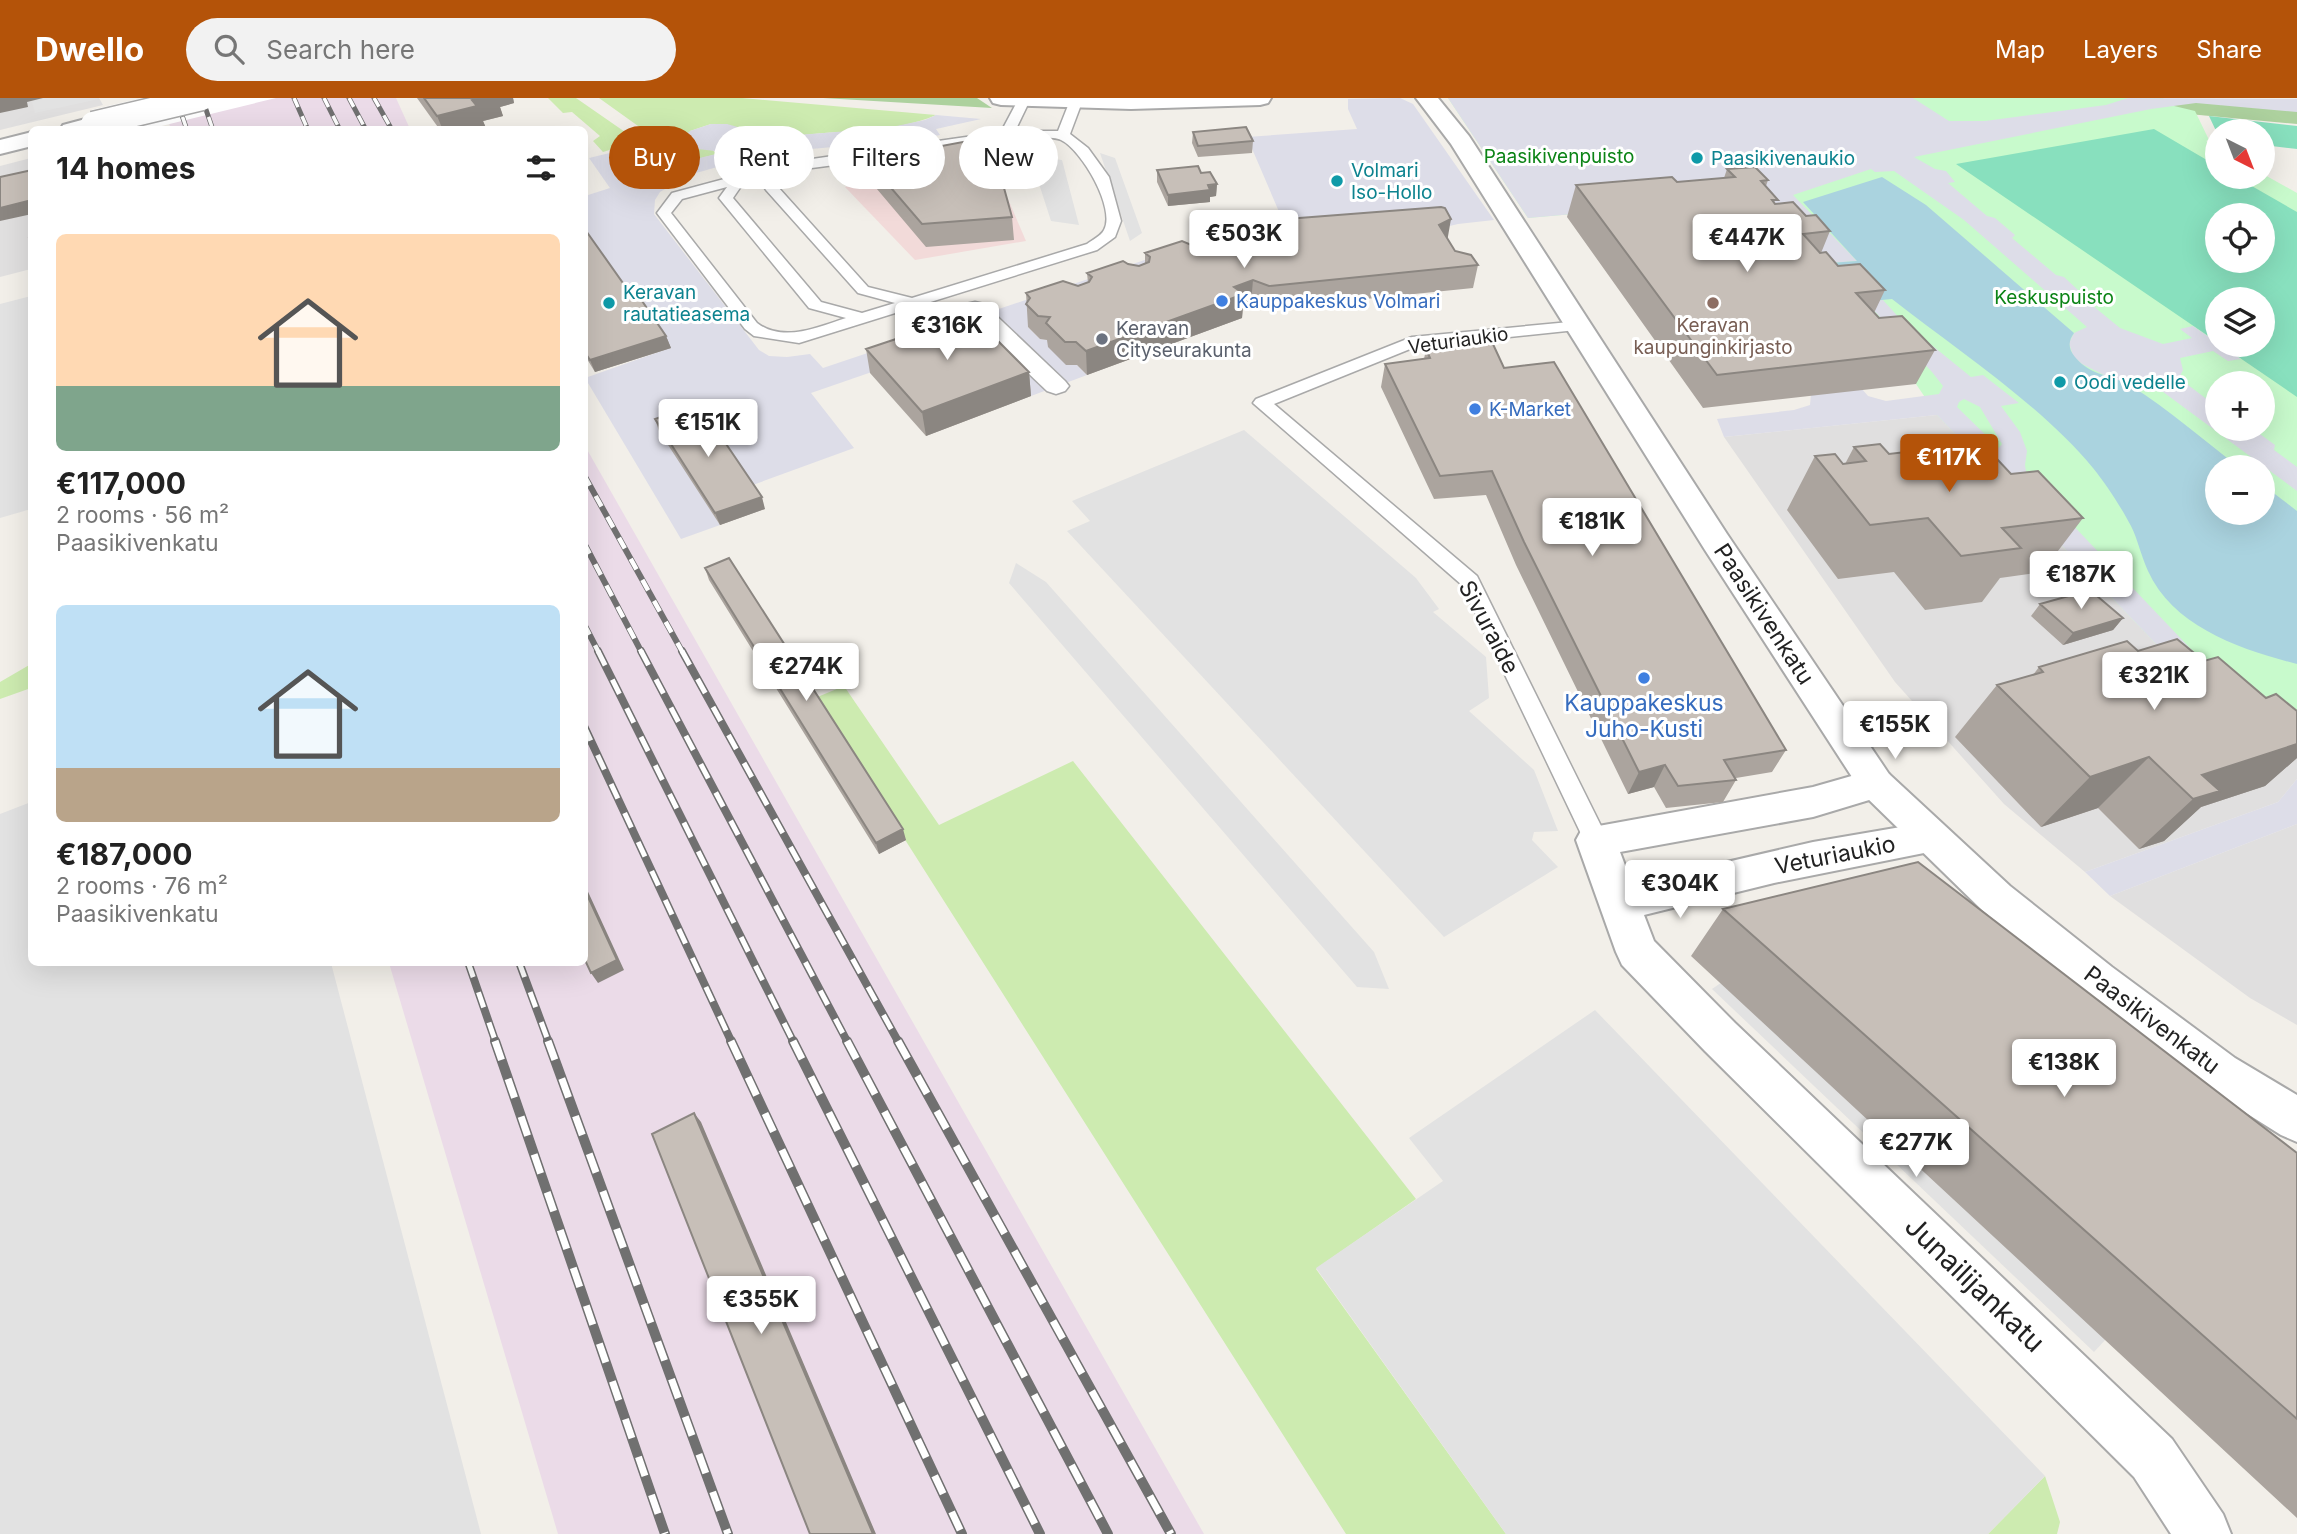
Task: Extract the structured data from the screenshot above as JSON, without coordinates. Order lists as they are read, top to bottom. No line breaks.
{"streets":{"street":["Veturiaukio","Paasikivenkatu","Junailijankatu"],"lane":["Sivuraide"]},"crossings":[["Veturiaukio","Paasikivenkatu"],["Veturiaukio","Sivuraide"],["Veturiaukio","Junailijankatu"],["Sivuraide","Junailijankatu"]],"parks":["Paasikivenpuisto","Keskuspuisto"],"places":["Paasikivenaukio","Volmari Iso-Hollo","Kauppakeskus Volmari","Keravan rautatieasema","Keravan kaupunginkirjasto","Keravan Cityseurakunta","Oodi vedelle","K-Market","Kauppakeskus Juho-Kusti"],"north":"bottom right","page":{"header":"Dwello","search":"Search here","nav":["Map","Layers","Share"],"map_buttons":["+","−"],"chip":["Buy","Rent","Filters","New"],"heading":"14 homes","price":["€503K","€447K","€316K","€151K","€117K","€181K","€187K","€274K","€321K","€155K","€304K","€138K","€277K","€355K"],"list":[{"name":"€117,000","note":"2 rooms · 56 m² · Paasikivenkatu"},{"name":"€187,000","note":"2 rooms · 76 m² · Paasikivenkatu"}]}}
